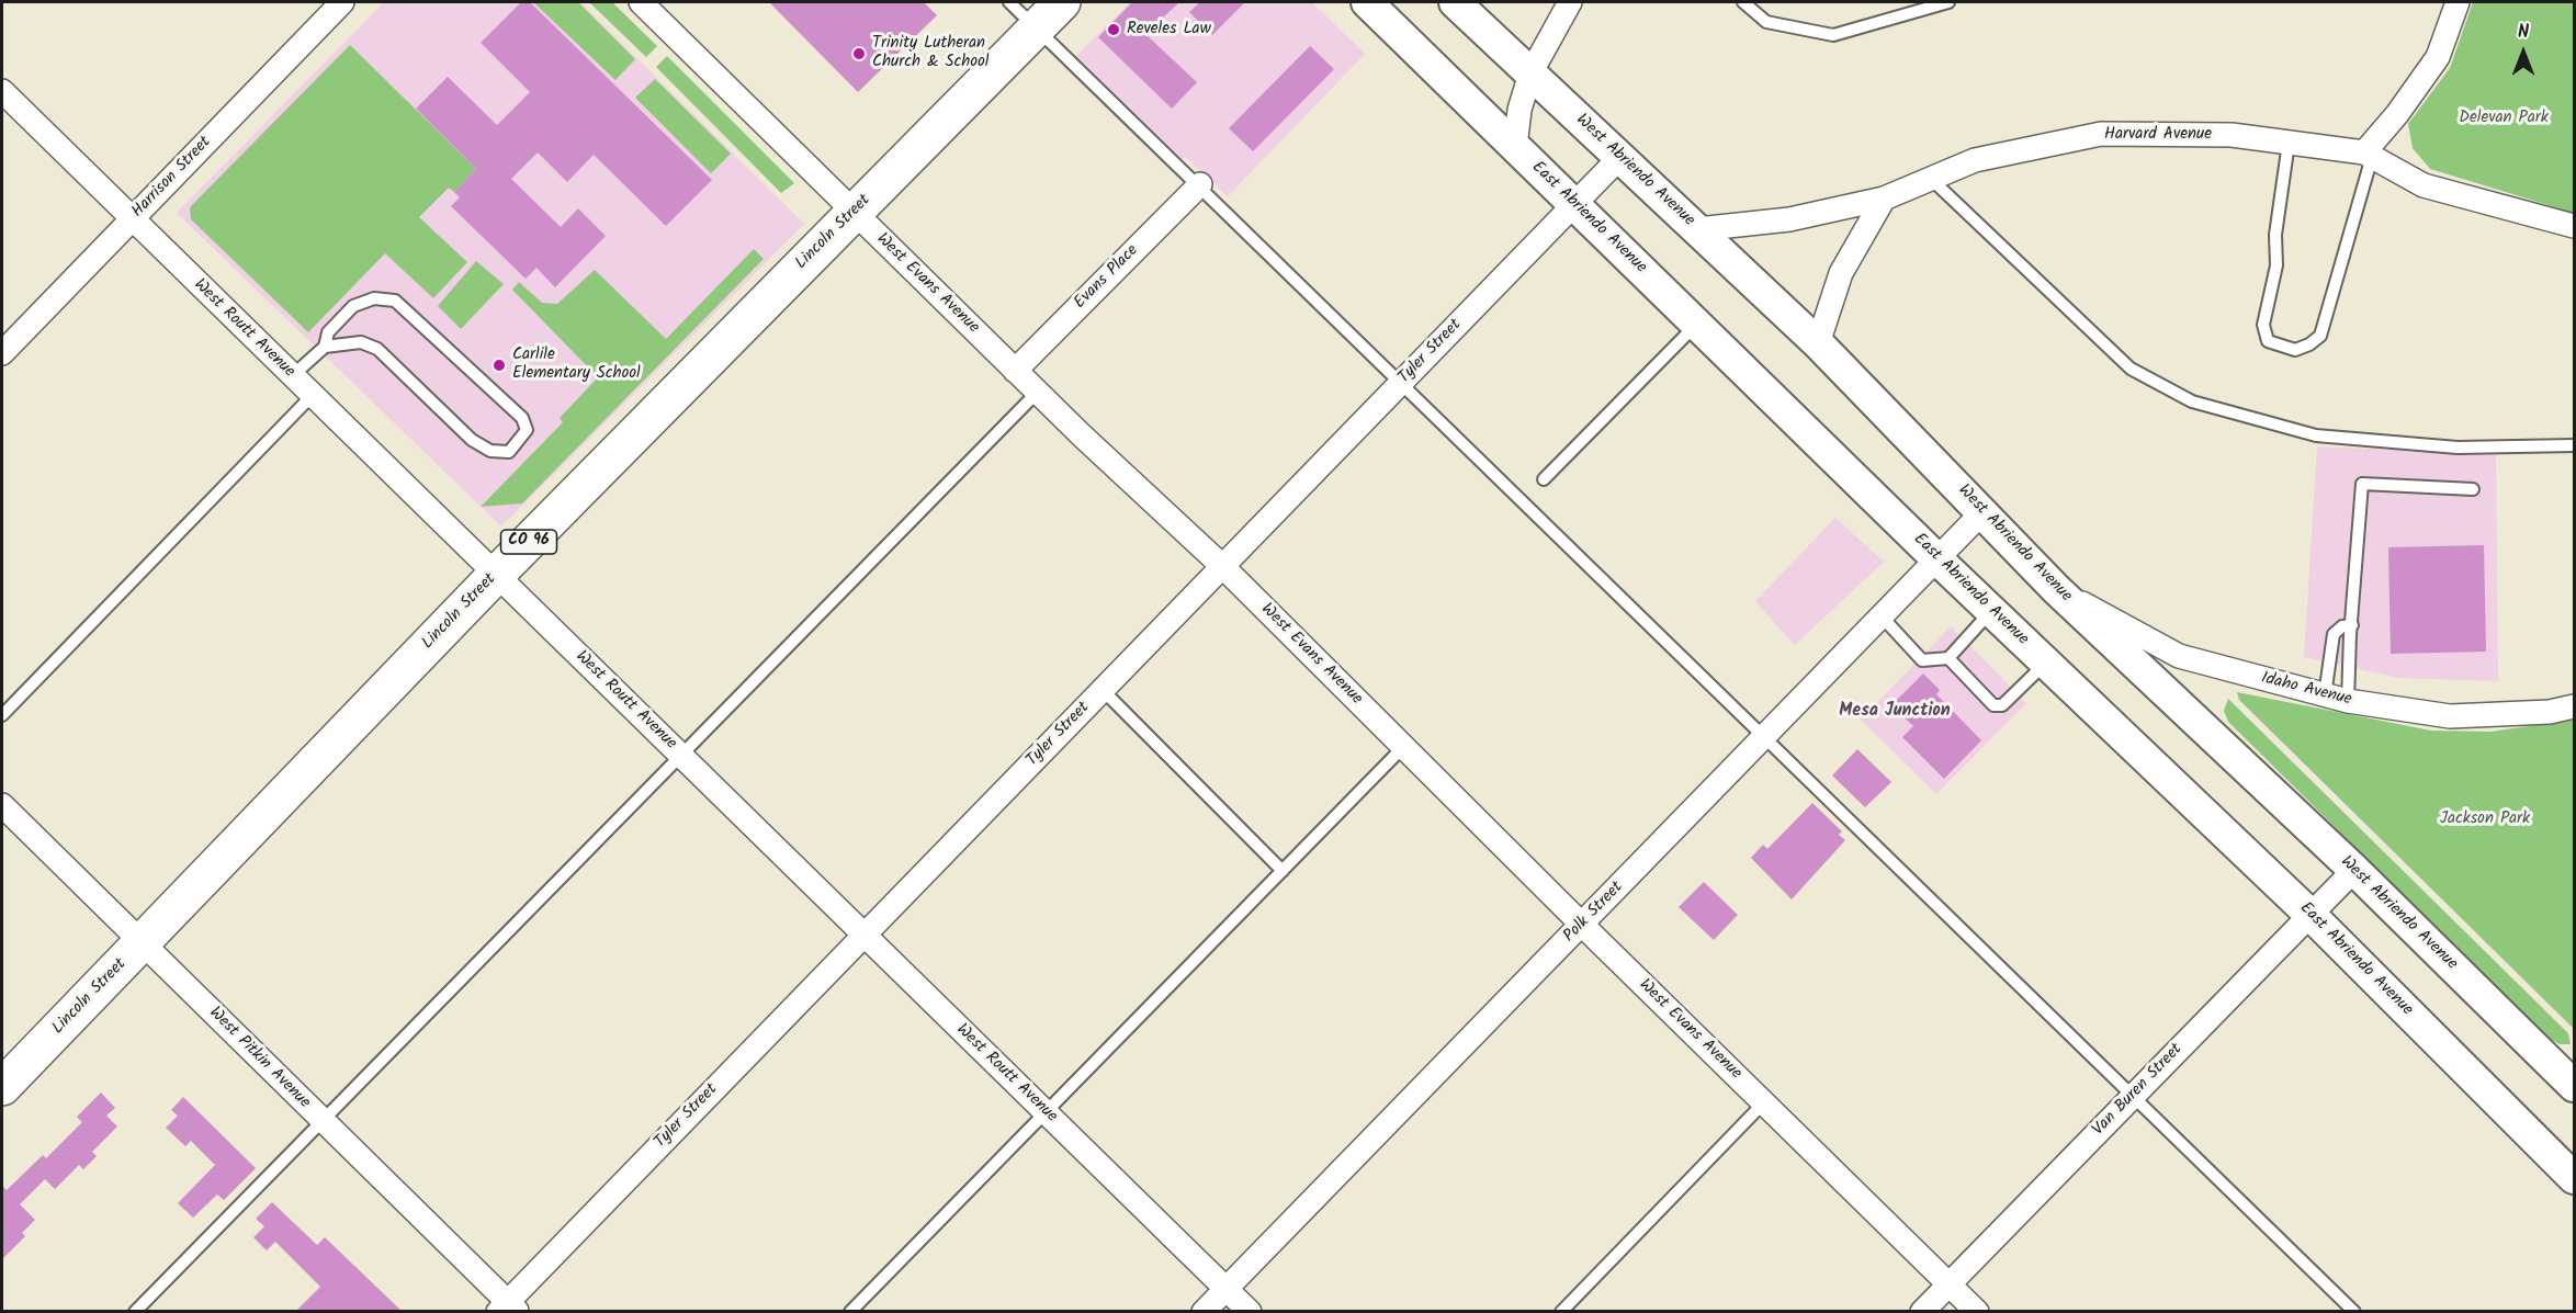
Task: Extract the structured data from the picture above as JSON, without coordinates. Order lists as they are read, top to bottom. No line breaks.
{"streets":{"main road":["West Abriendo Avenue","East Abriendo Avenue","Lincoln Street","CO 96"],"street":["Harvard Avenue","Harrison Street","Evans Place","West Evans Avenue","West Routt Avenue","Tyler Street","Idaho Avenue","Polk Street","West Pitkin Avenue","Van Buren Street"]},"crossings":[["Harvard Avenue","West Abriendo Avenue"],["West Abriendo Avenue","Tyler Street"],["West Abriendo Avenue","Idaho Avenue"],["West Abriendo Avenue","Polk Street"],["West Abriendo Avenue","Van Buren Street"],["Harrison Street","West Routt Avenue"],["East Abriendo Avenue","Tyler Street"],["East Abriendo Avenue","Polk Street"],["East Abriendo Avenue","Van Buren Street"],["Lincoln Street","West Evans Avenue"],["Lincoln Street","West Routt Avenue"],["Lincoln Street","West Pitkin Avenue"],["Evans Place","West Evans Avenue"],["West Evans Avenue","Tyler Street"],["West Evans Avenue","Polk Street"],["West Evans Avenue","Van Buren Street"],["West Routt Avenue","Tyler Street"],["West Routt Avenue","Polk Street"],["Tyler Street","West Pitkin Avenue"]],"districts":["Mesa Junction"],"parks":["Delevan Park","Jackson Park"],"places":["Reveles Law","Trinity Lutheran Church & School","Carlile Elementary School"],"north":"top"}
